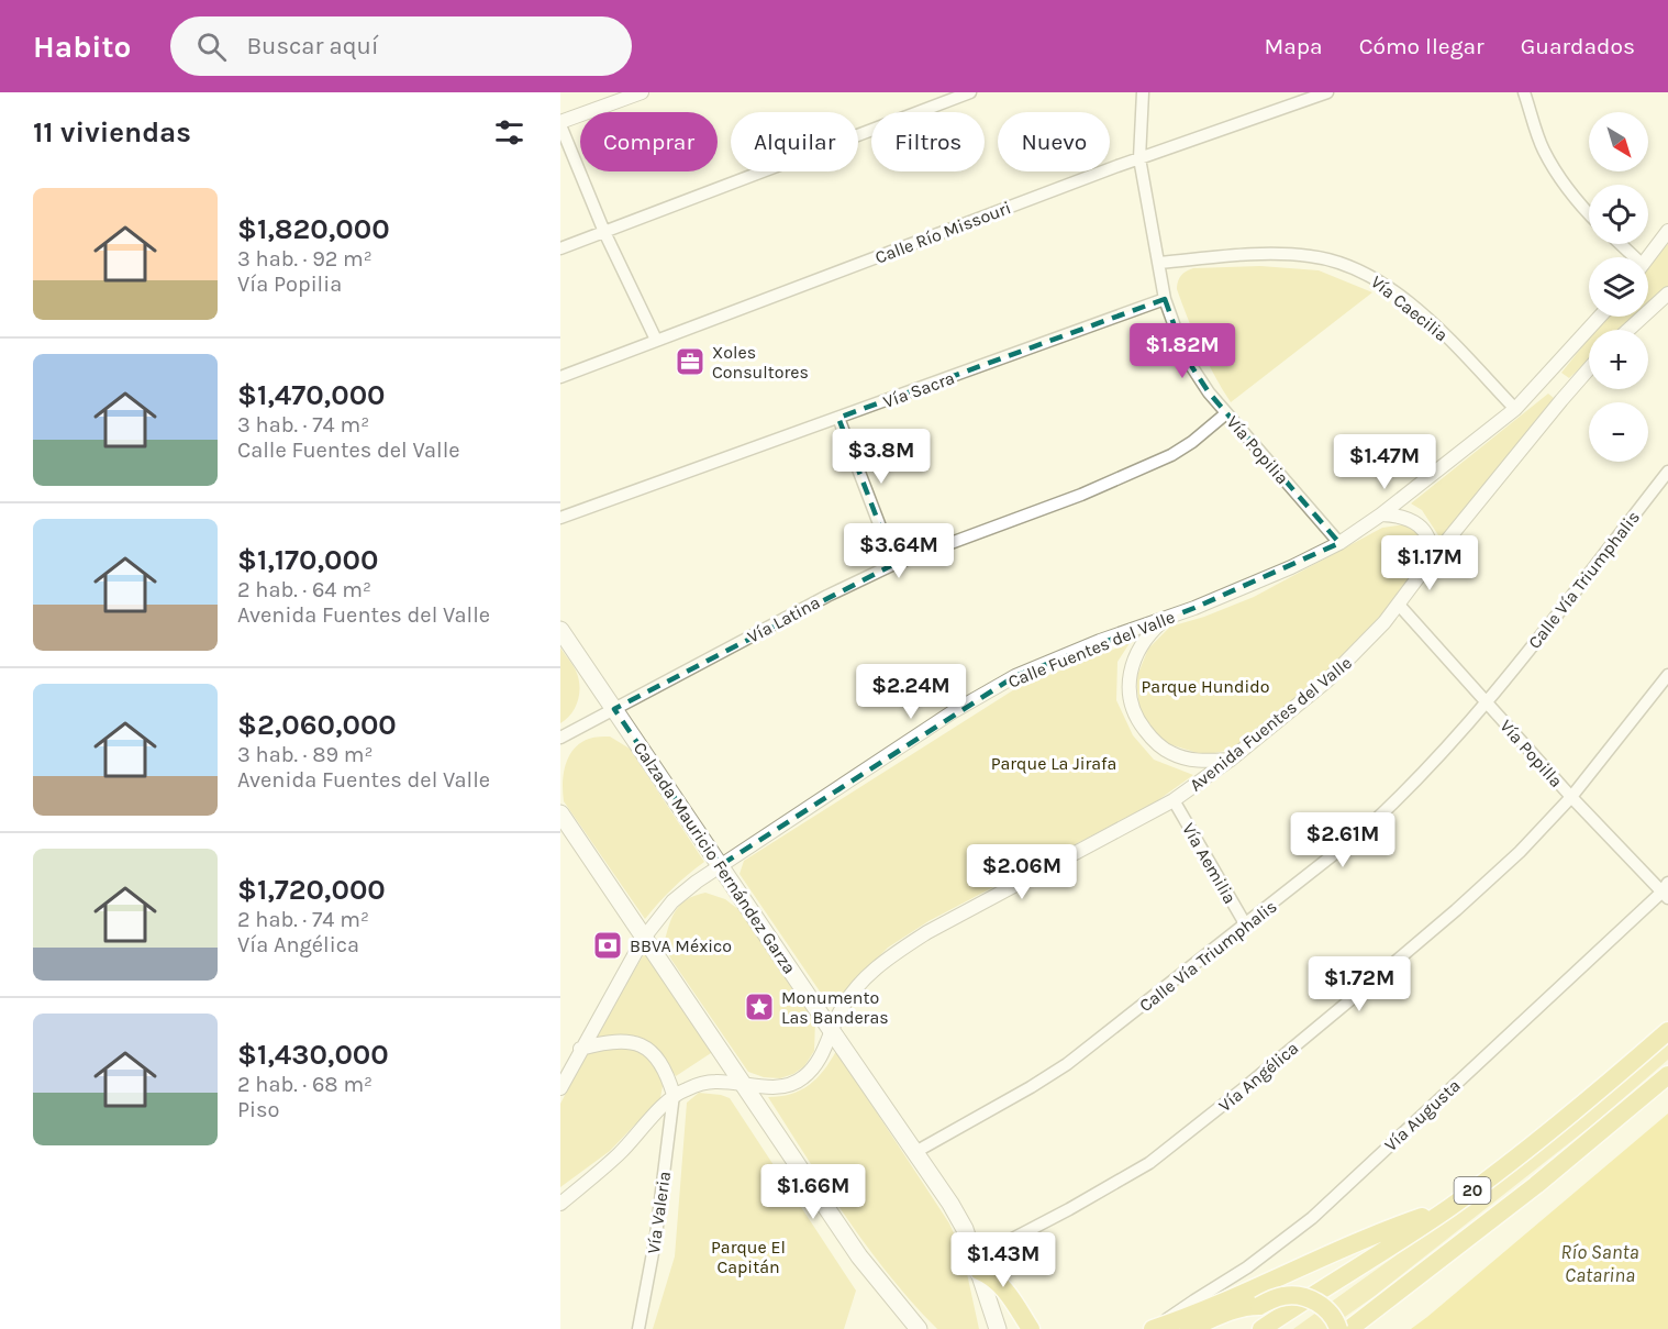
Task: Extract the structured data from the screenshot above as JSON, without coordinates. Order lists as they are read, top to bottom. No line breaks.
{"streets":{"main road":["Calzada Mauricio Fernández Garza","20"],"street":["Calle Río Missouri","Vía Caecilia","Vía Sacra","Vía Popilia","Calle Vía Triumphalis","Vía Latina","Calle Fuentes del Valle","Avenida Fuentes del Valle","Vía Popilla","Vía Aemilia","Vía Angélica","Vía Augusta","Vía Valeria"]},"crossings":[["Calle Río Missouri","Vía Popilia"],["Vía Caecilia","Vía Popilia"],["Vía Caecilia","Calle Fuentes del Valle"],["Vía Sacra","Vía Popilia"],["Vía Popilia","Vía Latina"],["Vía Popilia","Calle Fuentes del Valle"],["Calle Vía Triumphalis","Vía Popilla"],["Calle Vía Triumphalis","Calzada Mauricio Fernández Garza"],["Calle Vía Triumphalis","Vía Aemilia"],["Vía Latina","Calzada Mauricio Fernández Garza"],["Calle Fuentes del Valle","Avenida Fuentes del Valle"],["Calle Fuentes del Valle","Calzada Mauricio Fernández Garza"],["Avenida Fuentes del Valle","Vía Popilla"],["Avenida Fuentes del Valle","Calzada Mauricio Fernández Garza"],["Avenida Fuentes del Valle","Vía Aemilia"],["Avenida Fuentes del Valle","Vía Valeria"],["Vía Popilla","Vía Angélica"],["Vía Popilla","Vía Augusta"],["Calzada Mauricio Fernández Garza","Vía Angélica"]],"water":["Río Santa Catarina"],"parks":["Parque Hundido","Parque La Jirafa","Parque El Capitán"],"places":{"office":["Xoles Consultores"],"bank":["BBVA México"],"place":["Monumento Las Banderas"]},"north":"bottom right","page":{"header":"Habito","search":"Buscar aquí","nav":["Mapa","Cómo llegar","Guardados"],"heading":"11 viviendas","map_buttons":["+","−"],"chip":["Comprar","Alquilar","Filtros","Nuevo"],"list":[{"name":"$1,820,000","note":"3 hab. · 92 m² · Vía Popilia"},{"name":"$1,470,000","note":"3 hab. · 74 m² · Calle Fuentes del Valle"},{"name":"$1,170,000","note":"2 hab. · 64 m² · Avenida Fuentes del Valle"},{"name":"$2,060,000","note":"3 hab. · 89 m² · Avenida Fuentes del Valle"},{"name":"$1,720,000","note":"2 hab. · 74 m² · Vía Angélica"},{"name":"$1,430,000","note":"2 hab. · 68 m² · Piso"}],"price":["$1.82M","$3.8M","$1.47M","$3.64M","$1.17M","$2.24M","$2.61M","$2.06M","$1.72M","$1.66M","$1.43M"]}}
